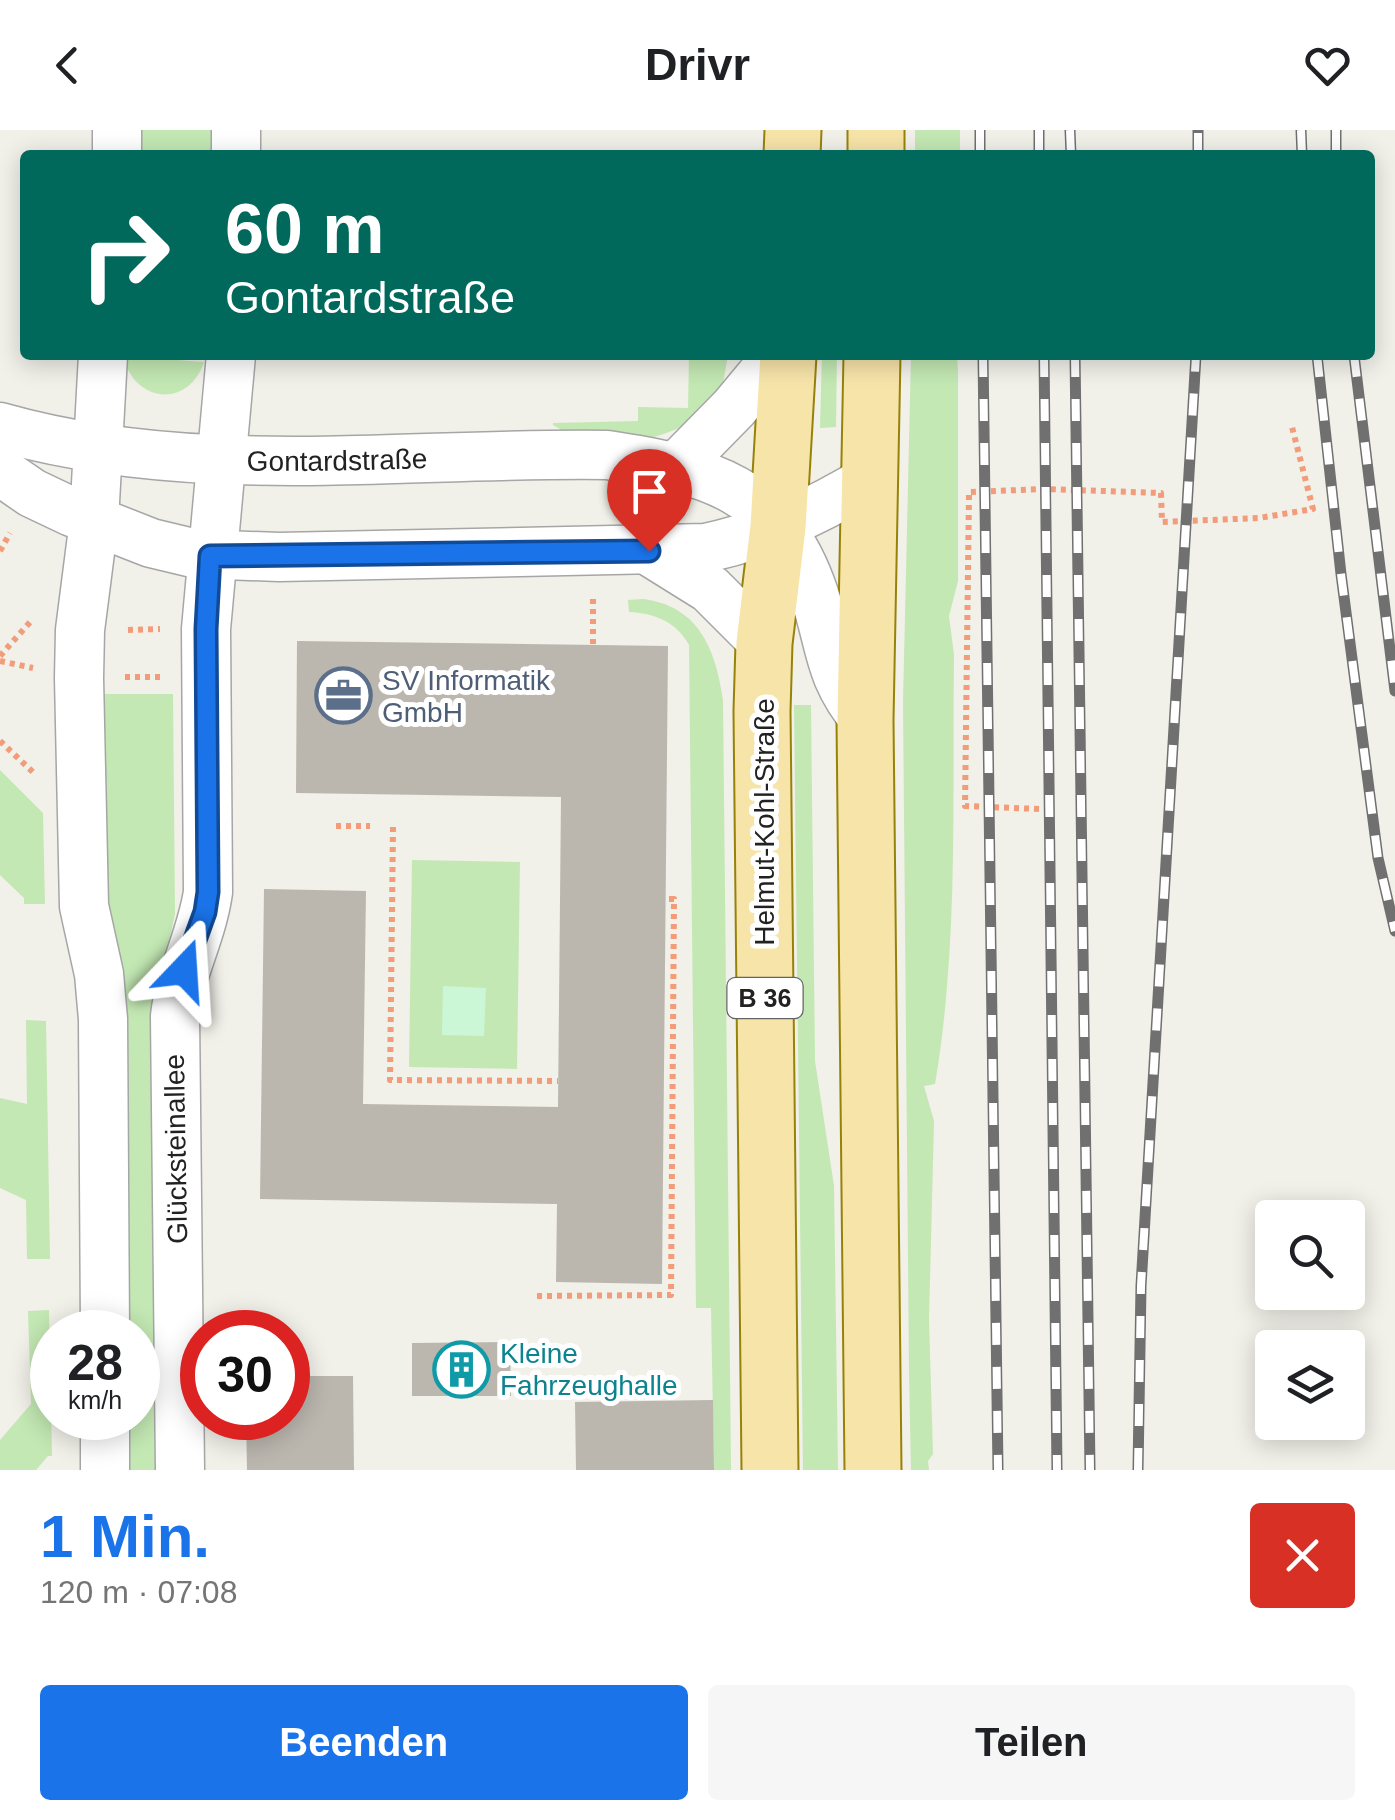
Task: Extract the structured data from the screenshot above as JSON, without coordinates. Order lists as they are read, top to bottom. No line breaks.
{"streets":{"main road":["Helmut-Kohl-Straße","B 36"],"street":["Gontardstraße","Glücksteinallee"]},"crossings":[["Gontardstraße","Helmut-Kohl-Straße"],["Gontardstraße","Glücksteinallee"]],"places":{"office":["SV Informatik GmbH"],"building":["Kleine Fahrzeughalle"]},"page":{"header":"Drivr","turn":["60 m","Gontardstraße"],"speed":"28 km/h","limit":"30","heading":["1 Min.","120 m · 07:08"],"buttons":["Beenden","Teilen"]}}
